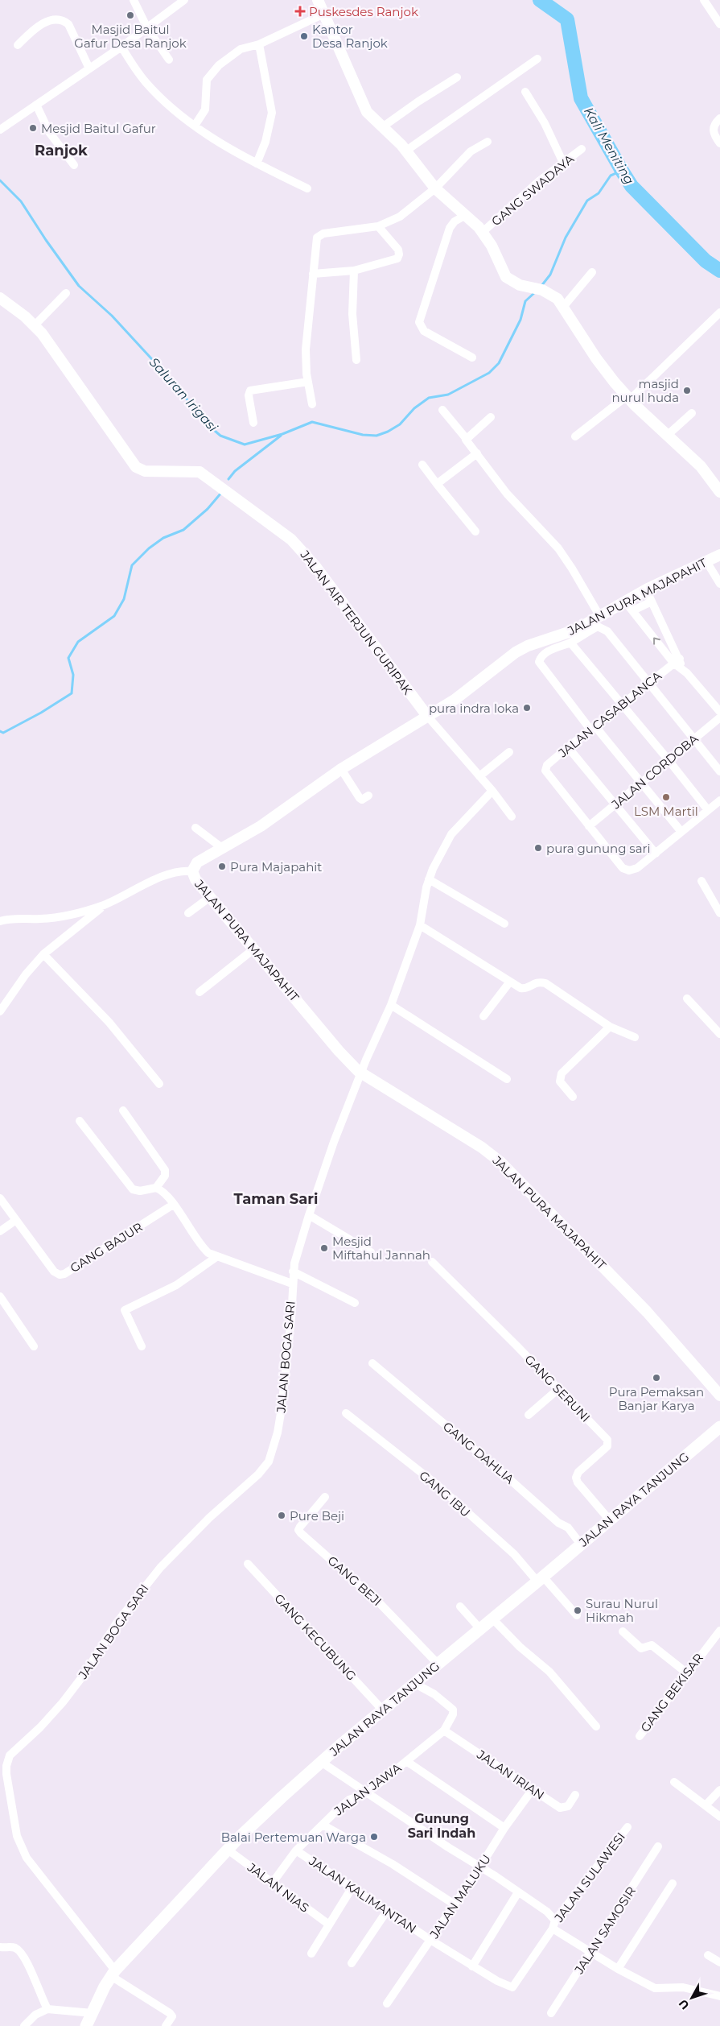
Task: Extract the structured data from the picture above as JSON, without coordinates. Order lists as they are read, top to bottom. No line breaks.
{"streets":{"main road":["JALAN RAYA TANJUNG"],"street":["GANG SWADAYA","JALAN PURA MAJAPAHIT","JALAN AIR TERJUN GURIPAK","JALAN CASABLANCA","JALAN CORDOBA","GANG BAJUR","JALAN BOGA SARI","GANG SERUNI","GANG DAHLIA","GANG IBU","GANG BEJI","GANG KECUBUNG","GANG BEKISAR","JALAN IRIAN","JALAN JAWA","JALAN SULAWESI","JALAN NIAS","JALAN KALIMANTAN","JALAN MALUKU","JALAN SAMOSIR"]},"crossings":[["JALAN PURA MAJAPAHIT","JALAN AIR TERJUN GURIPAK"],["JALAN PURA MAJAPAHIT","JALAN BOGA SARI"],["JALAN CASABLANCA","JALAN CORDOBA"],["JALAN BOGA SARI","JALAN RAYA TANJUNG"],["GANG SERUNI","JALAN RAYA TANJUNG"],["GANG DAHLIA","JALAN RAYA TANJUNG"],["GANG IBU","JALAN RAYA TANJUNG"],["JALAN RAYA TANJUNG","GANG BEJI"],["JALAN RAYA TANJUNG","GANG KECUBUNG"],["JALAN RAYA TANJUNG","JALAN JAWA"],["JALAN RAYA TANJUNG","JALAN NIAS"],["JALAN IRIAN","JALAN JAWA"],["JALAN IRIAN","JALAN MALUKU"],["JALAN JAWA","JALAN NIAS"],["JALAN JAWA","JALAN KALIMANTAN"],["JALAN SULAWESI","JALAN KALIMANTAN"],["JALAN KALIMANTAN","JALAN MALUKU"]],"districts":["Ranjok","Taman Sari","Gunung Sari Indah"],"water":["Kali Meniting","Saluran Irigasi"],"places":{"health":["Puskesdes Ranjok"],"other":["Masjid Baitul Gafur Desa Ranjok","Kantor Desa Ranjok","Mesjid Baitul Gafur","masjid nurul huda","pura indra loka","LSM Martil","pura gunung sari","Pura Majapahit","Mesjid Miftahul Jannah","Pura Pemaksan Banjar Karya","Pure Beji","Surau Nurul Hikmah","Balai Pertemuan Warga"]},"north":"bottom left"}
